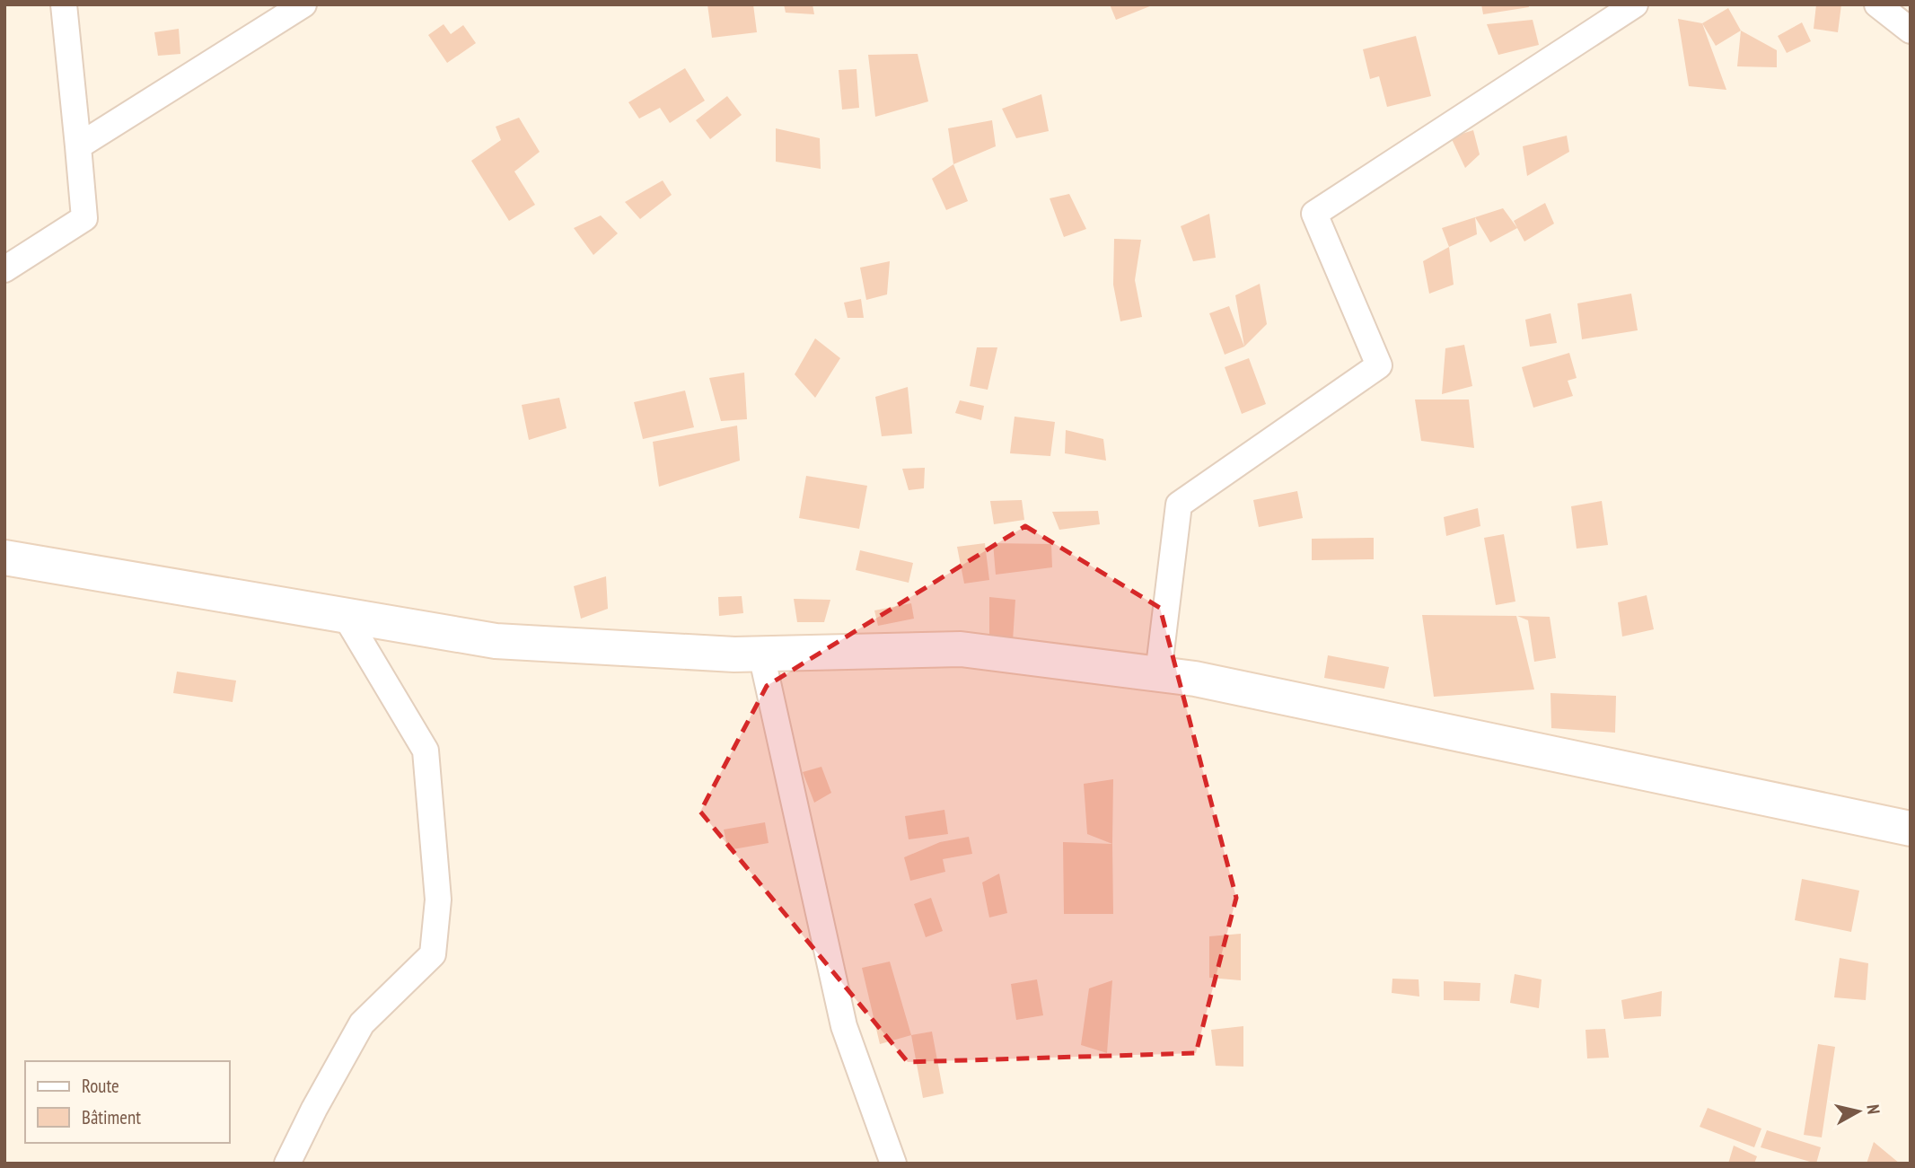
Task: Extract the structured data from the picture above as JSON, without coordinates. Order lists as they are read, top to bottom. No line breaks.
{"legend":["Route","Bâtiment"],"north":"right"}
